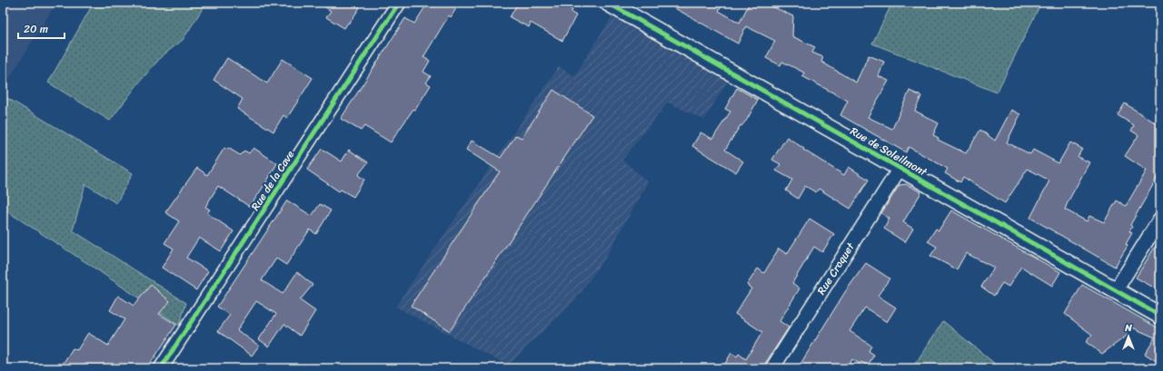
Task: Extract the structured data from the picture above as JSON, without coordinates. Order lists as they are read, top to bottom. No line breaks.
{"streets":{"street":["Rue de Soleilmont","Rue de la Cave","Rue Croquet"]},"crossings":[["Rue de Soleilmont","Rue Croquet"]],"scale_bar":"20 m","north":"top"}
